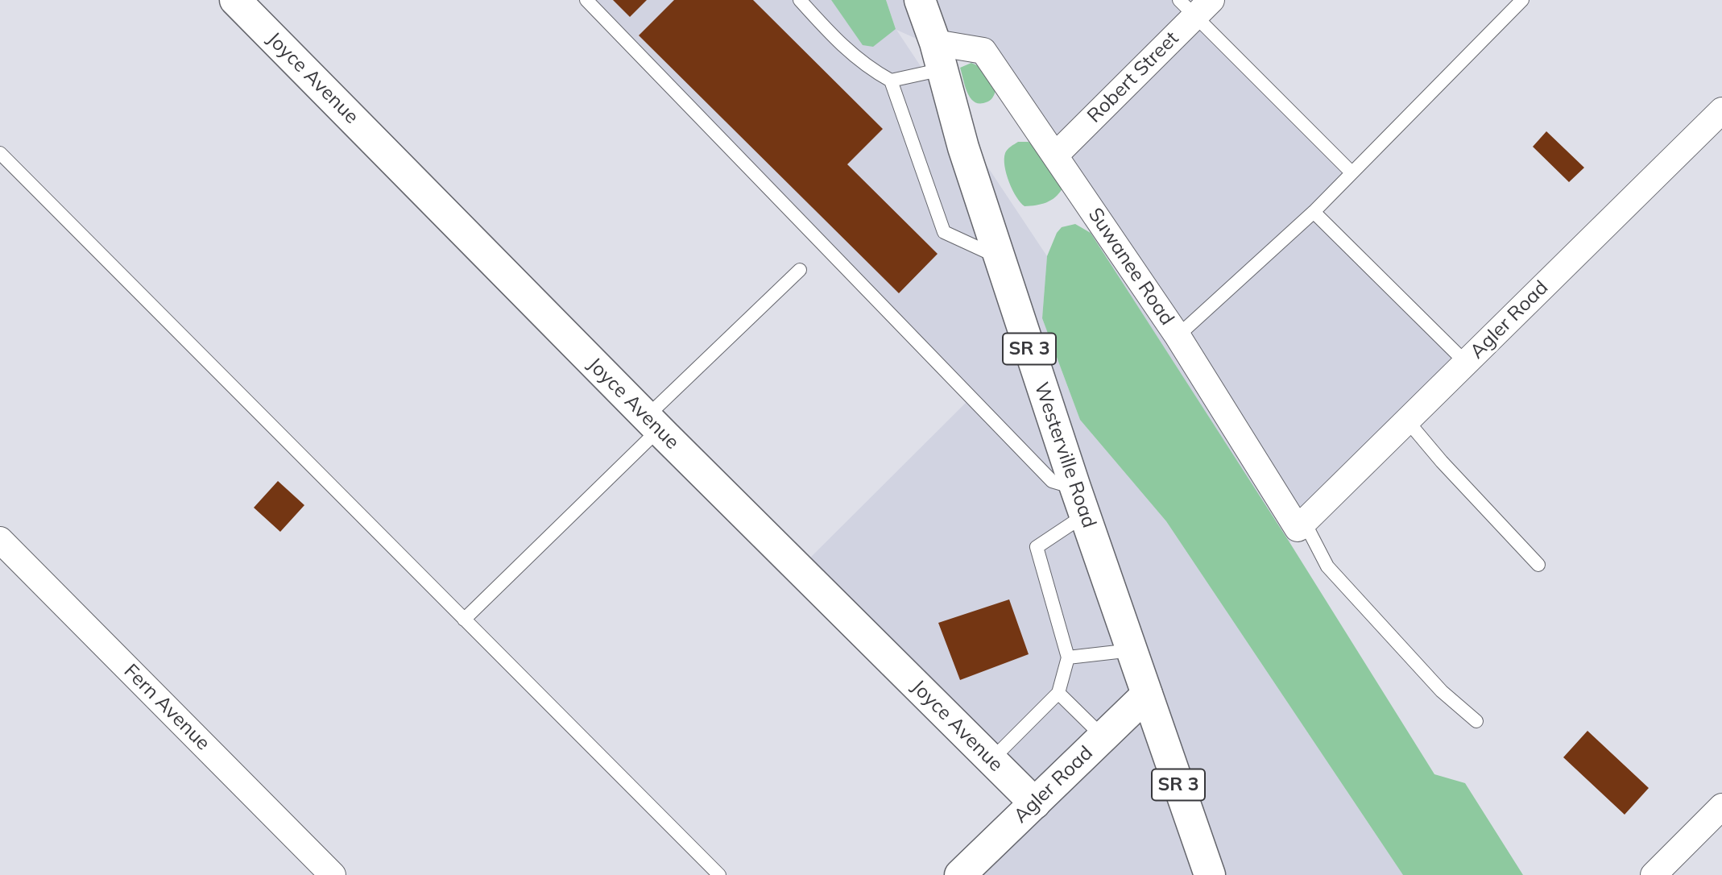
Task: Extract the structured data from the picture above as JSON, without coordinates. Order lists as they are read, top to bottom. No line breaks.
{"streets":{"main road":["Joyce Avenue","Agler Road","SR 3","Westerville Road"],"street":["Robert Street","Suwanee Road","Fern Avenue"]},"crossings":[["Robert Street","Suwanee Road"],["Joyce Avenue","Agler Road"],["Suwanee Road","Agler Road"],["Suwanee Road","Westerville Road"],["Agler Road","Westerville Road"]]}
